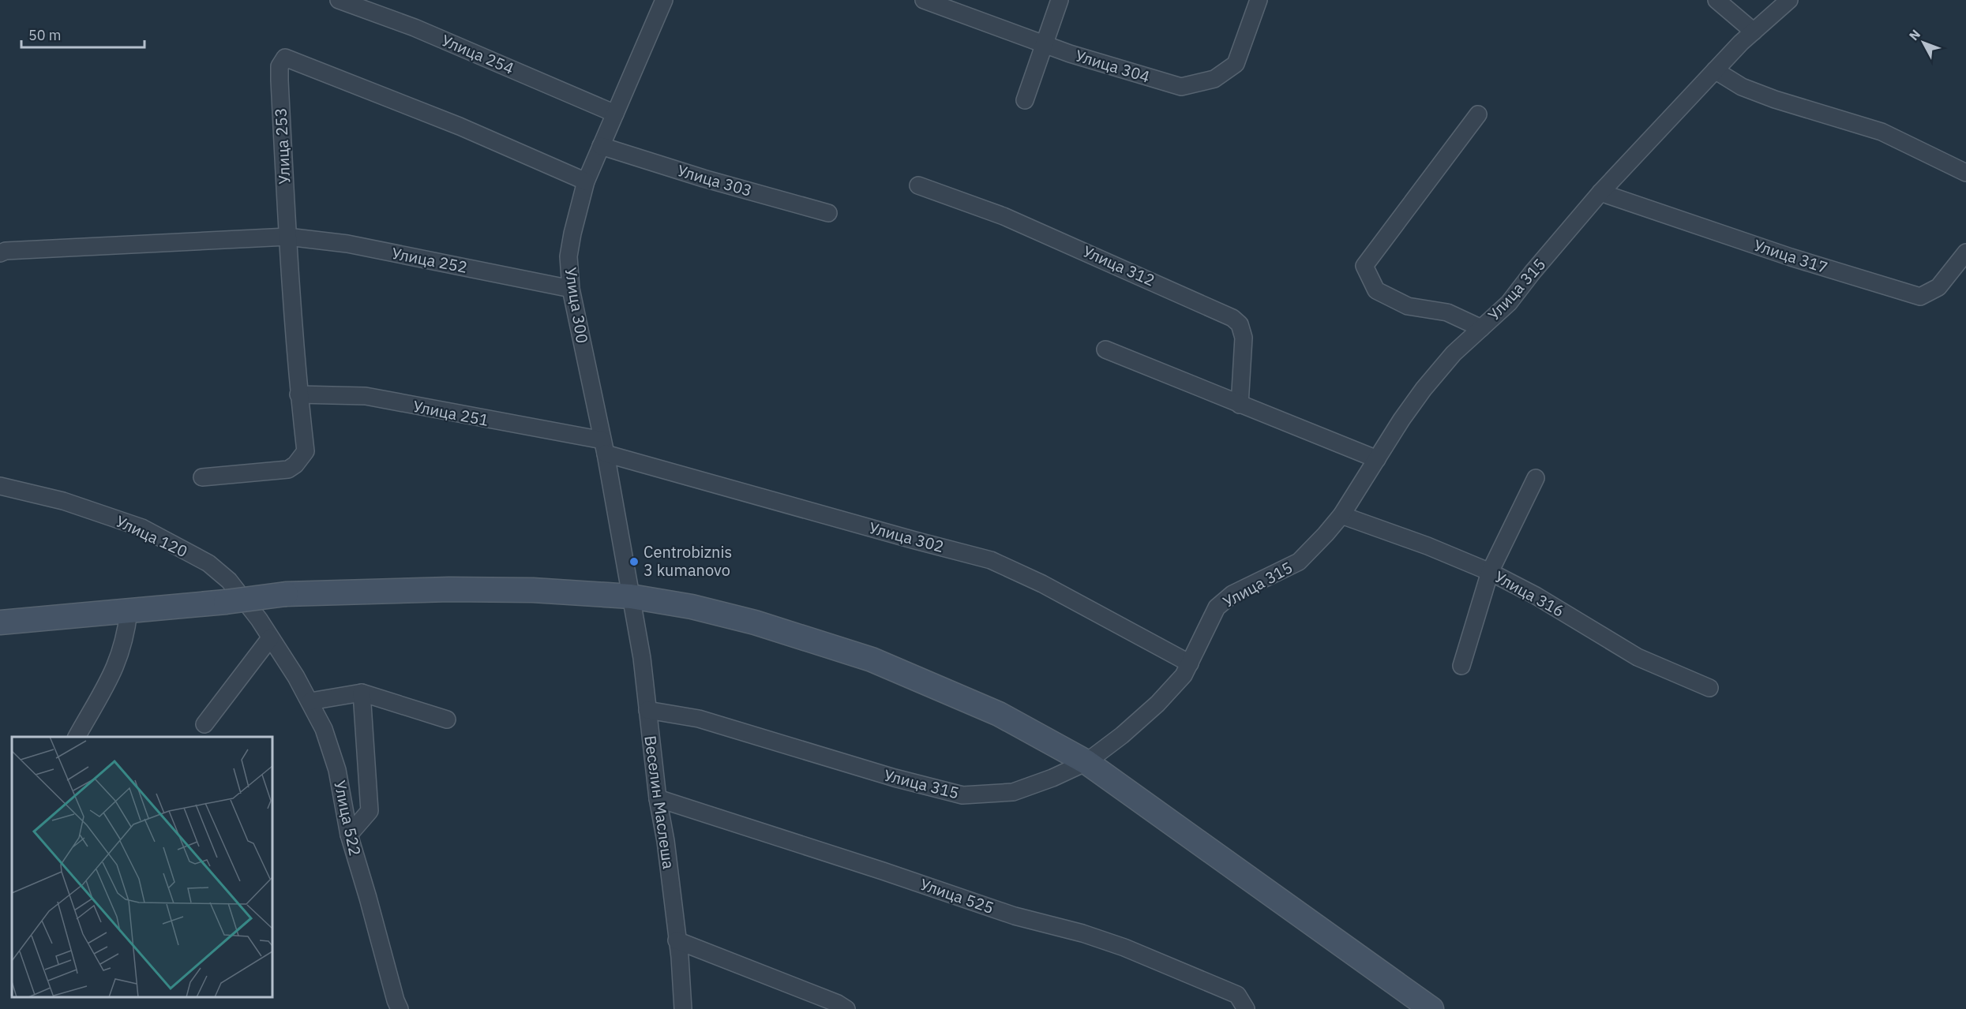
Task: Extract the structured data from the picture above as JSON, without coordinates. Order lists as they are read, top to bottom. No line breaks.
{"streets":{"street":["Улица 254","Улица 304","Улица 253","Улица 303","Улица 317","Улица 252","Улица 312","Улица 315","Улица 300","Улица 251","Улица 120","Улица 302","Улица 316","Веселин Маслеша","Улица 522","Улица 525"]},"crossings":[["Улица 254","Улица 300"],["Улица 253","Улица 252"],["Улица 253","Улица 300"],["Улица 303","Улица 300"],["Улица 317","Улица 315"],["Улица 252","Улица 300"],["Улица 315","Улица 302"],["Улица 315","Улица 316"],["Улица 315","Веселин Маслеша"],["Улица 300","Улица 251"],["Улица 300","Улица 302"],["Улица 300","Веселин Маслеша"],["Улица 251","Улица 302"],["Улица 120","Улица 522"],["Веселин Маслеша","Улица 525"]],"places":["Centrobiznis 3 kumanovo"],"scale_bar":"50 m","north":"top left"}
